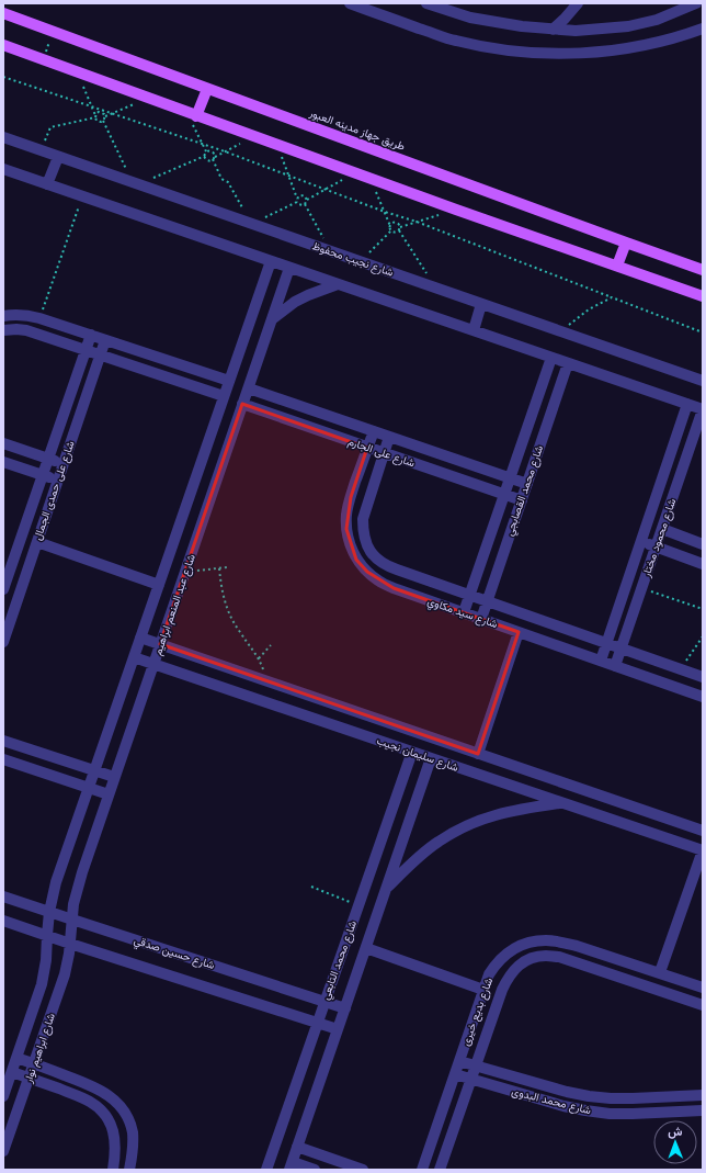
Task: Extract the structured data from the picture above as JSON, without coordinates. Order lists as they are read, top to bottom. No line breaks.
{"streets":{"main road":["طريق جهاز مدينه العبور"],"street":["شارع نجيب محفوظ","شارع على الجارم","شارع على حمدى الجمال","شارع محمد القصابجي","شارع محمود مختار","شارع عبد المنعم ابراهيم","شارع سيد مكاوي","شارع سليمان نجيب","شارع حسين صدقي","شارع محمد التابعي","شارع بديع خيرى","شارع ابراهيم نوار","شارع محمد البدوى"]},"crossings":[["شارع على الجارم","شارع محمد القصابجي"],["شارع على الجارم","شارع عبد المنعم ابراهيم"],["شارع على الجارم","شارع سيد مكاوي"],["شارع محمد القصابجي","شارع سيد مكاوي"],["شارع محمود مختار","شارع سيد مكاوي"],["شارع عبد المنعم ابراهيم","شارع سليمان نجيب"],["شارع عبد المنعم ابراهيم","شارع حسين صدقي"],["شارع عبد المنعم ابراهيم","شارع ابراهيم نوار"],["شارع سليمان نجيب","شارع محمد التابعي"],["شارع حسين صدقي","شارع محمد التابعي"],["شارع بديع خيرى","شارع محمد البدوى"]],"north":"top"}
